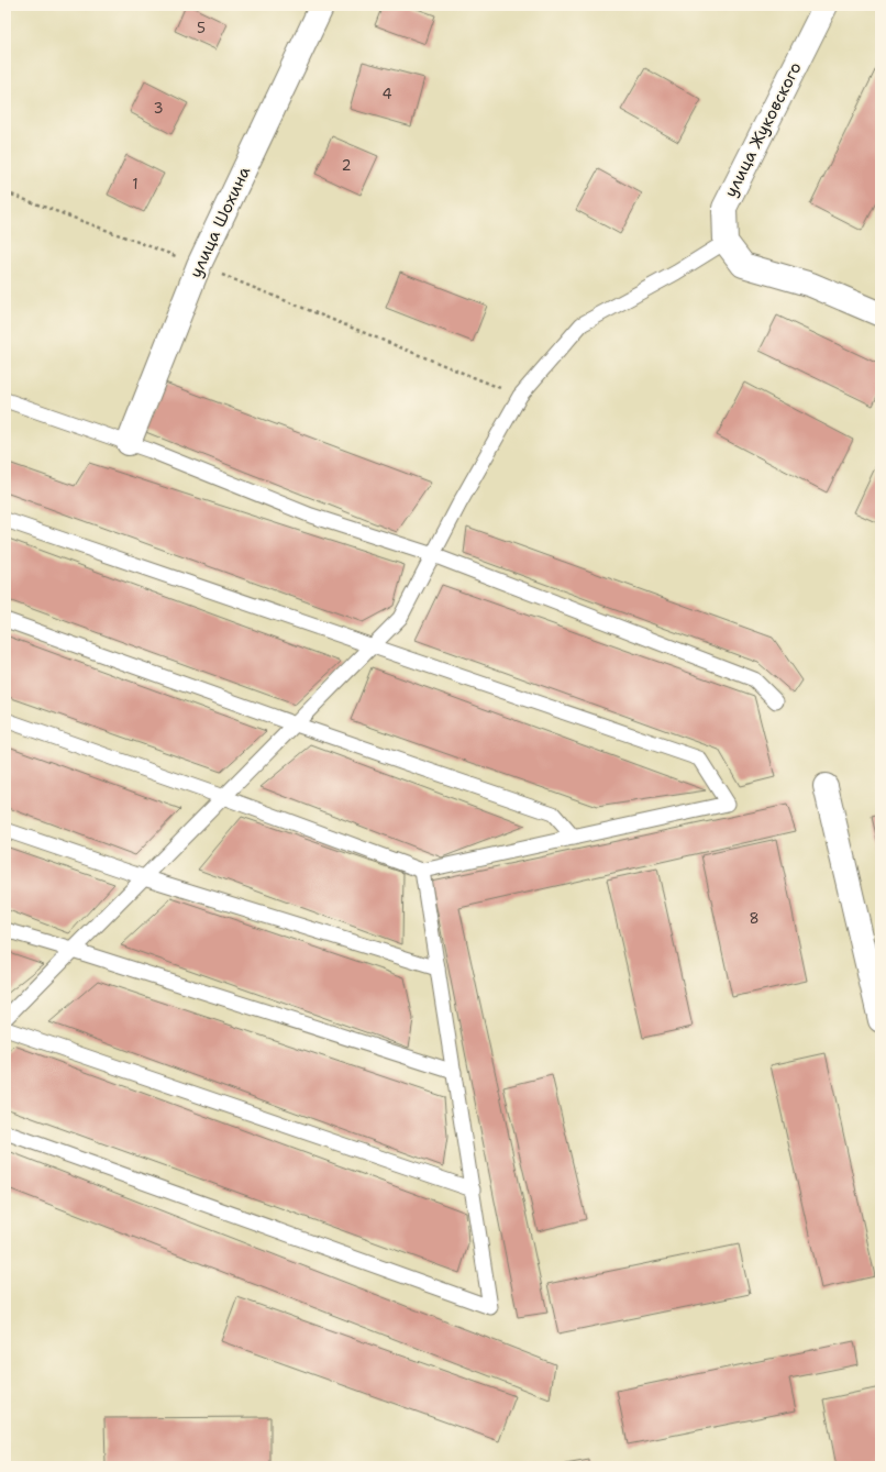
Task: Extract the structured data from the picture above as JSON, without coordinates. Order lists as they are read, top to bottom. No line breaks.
{"streets":{"street":["улица Жуковского","улица Шохина"]},"house_numbers":["5","4","3","2","1","8"]}
